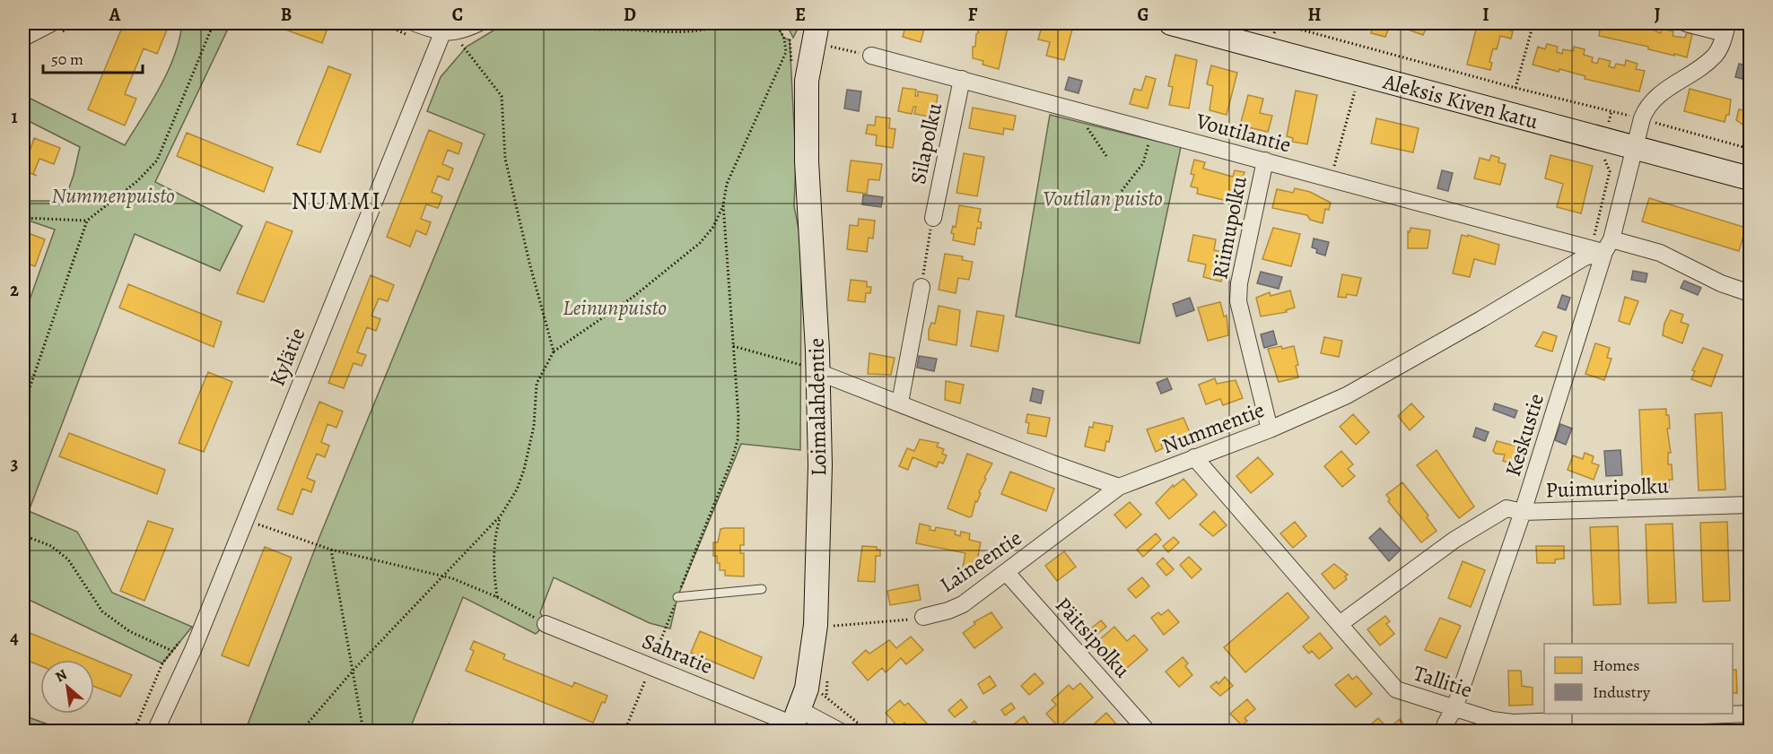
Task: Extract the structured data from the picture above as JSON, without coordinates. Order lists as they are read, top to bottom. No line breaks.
{"streets":{"street":["Aleksis Kiven katu","Voutilantie","Silapolku","Riimupolku","Kylätie","Loimalahdentie","Nummentie","Keskustie","Puimuripolku","Laineentie","Päitsipolku","Sahratie","Tallitie"]},"crossings":[["Aleksis Kiven katu","Keskustie"],["Voutilantie","Silapolku"],["Voutilantie","Riimupolku"],["Voutilantie","Nummentie"],["Voutilantie","Keskustie"],["Riimupolku","Nummentie"],["Loimalahdentie","Sahratie"],["Nummentie","Keskustie"],["Nummentie","Laineentie"],["Nummentie","Tallitie"],["Keskustie","Puimuripolku"],["Keskustie","Tallitie"],["Puimuripolku","Tallitie"],["Laineentie","Päitsipolku"]],"districts":["NUMMI"],"parks":["Nummenpuisto","Voutilan puisto","Leinunpuisto"],"legend":["Homes","Industry"],"scale_bar":"50 m","north":"top left","grid":{"columns":["A","B","C","D","E","F","G","H","I","J"],"rows":["1","2","3","4"]}}
